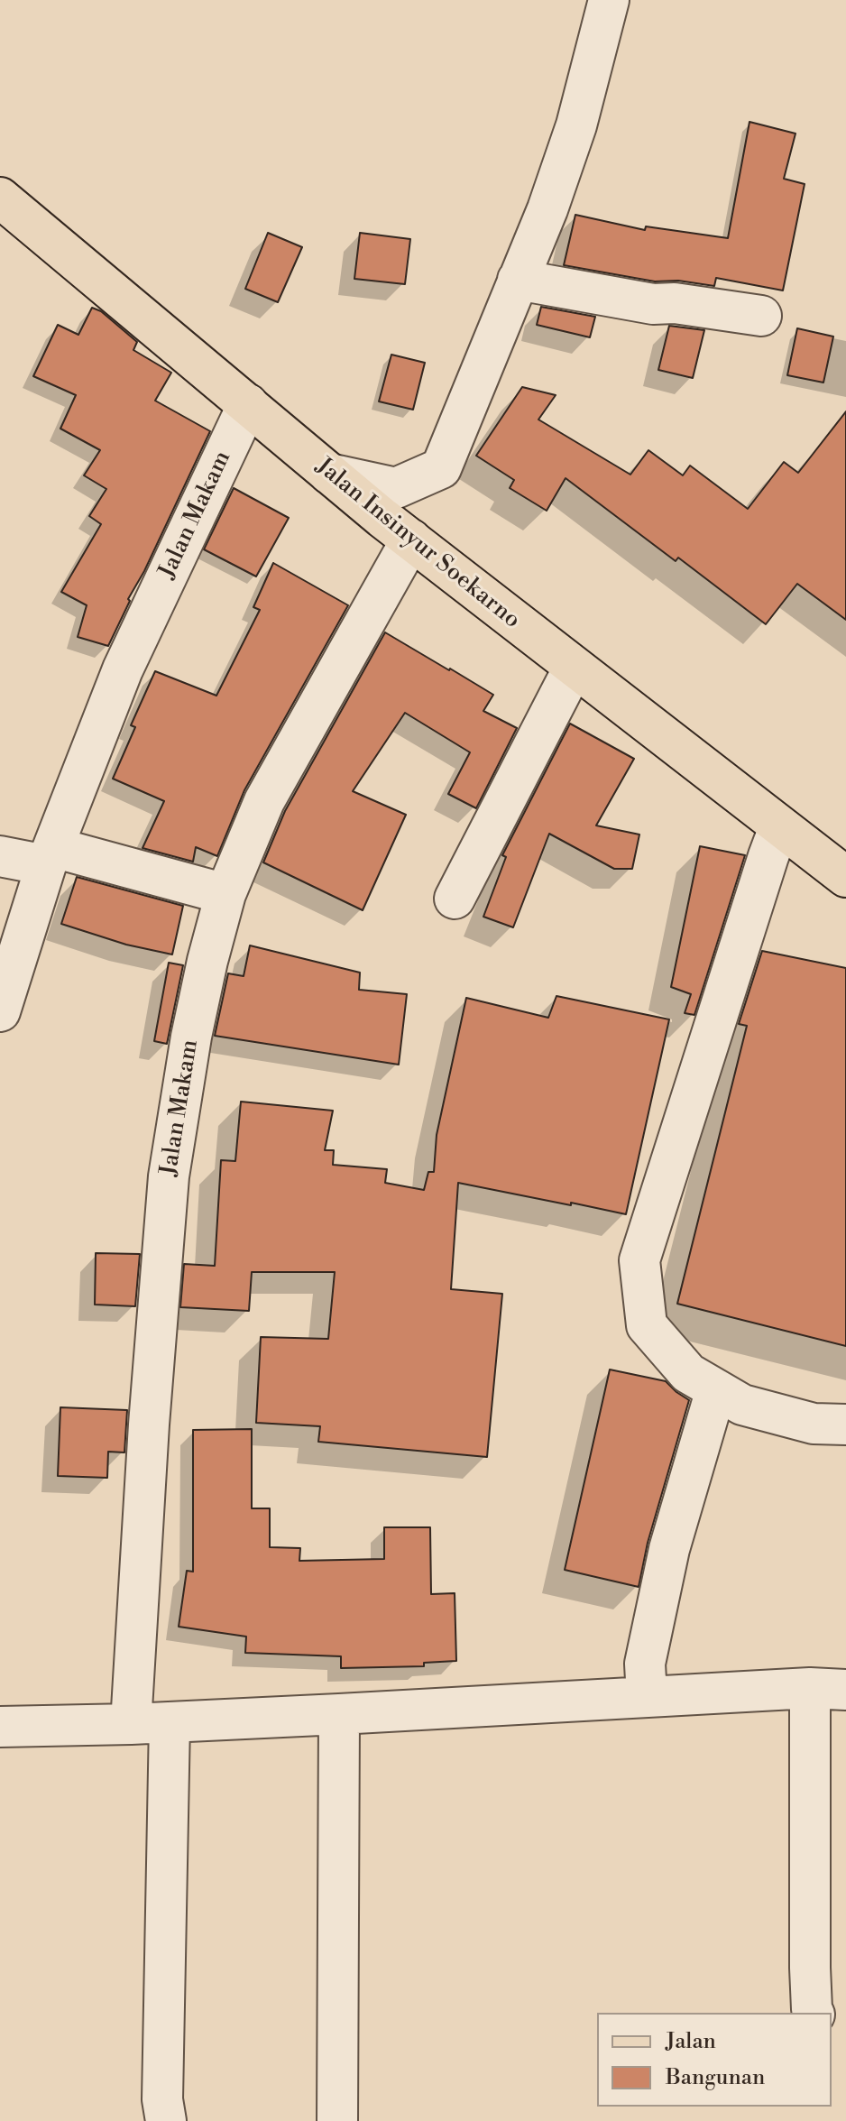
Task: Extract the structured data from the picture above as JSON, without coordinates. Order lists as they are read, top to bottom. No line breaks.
{"streets":{"main road":["Jalan Insinyur Soekarno"],"street":["Jalan Makam"]},"crossings":[["Jalan Makam","Jalan Insinyur Soekarno"]],"legend":["Jalan","Bangunan"]}
